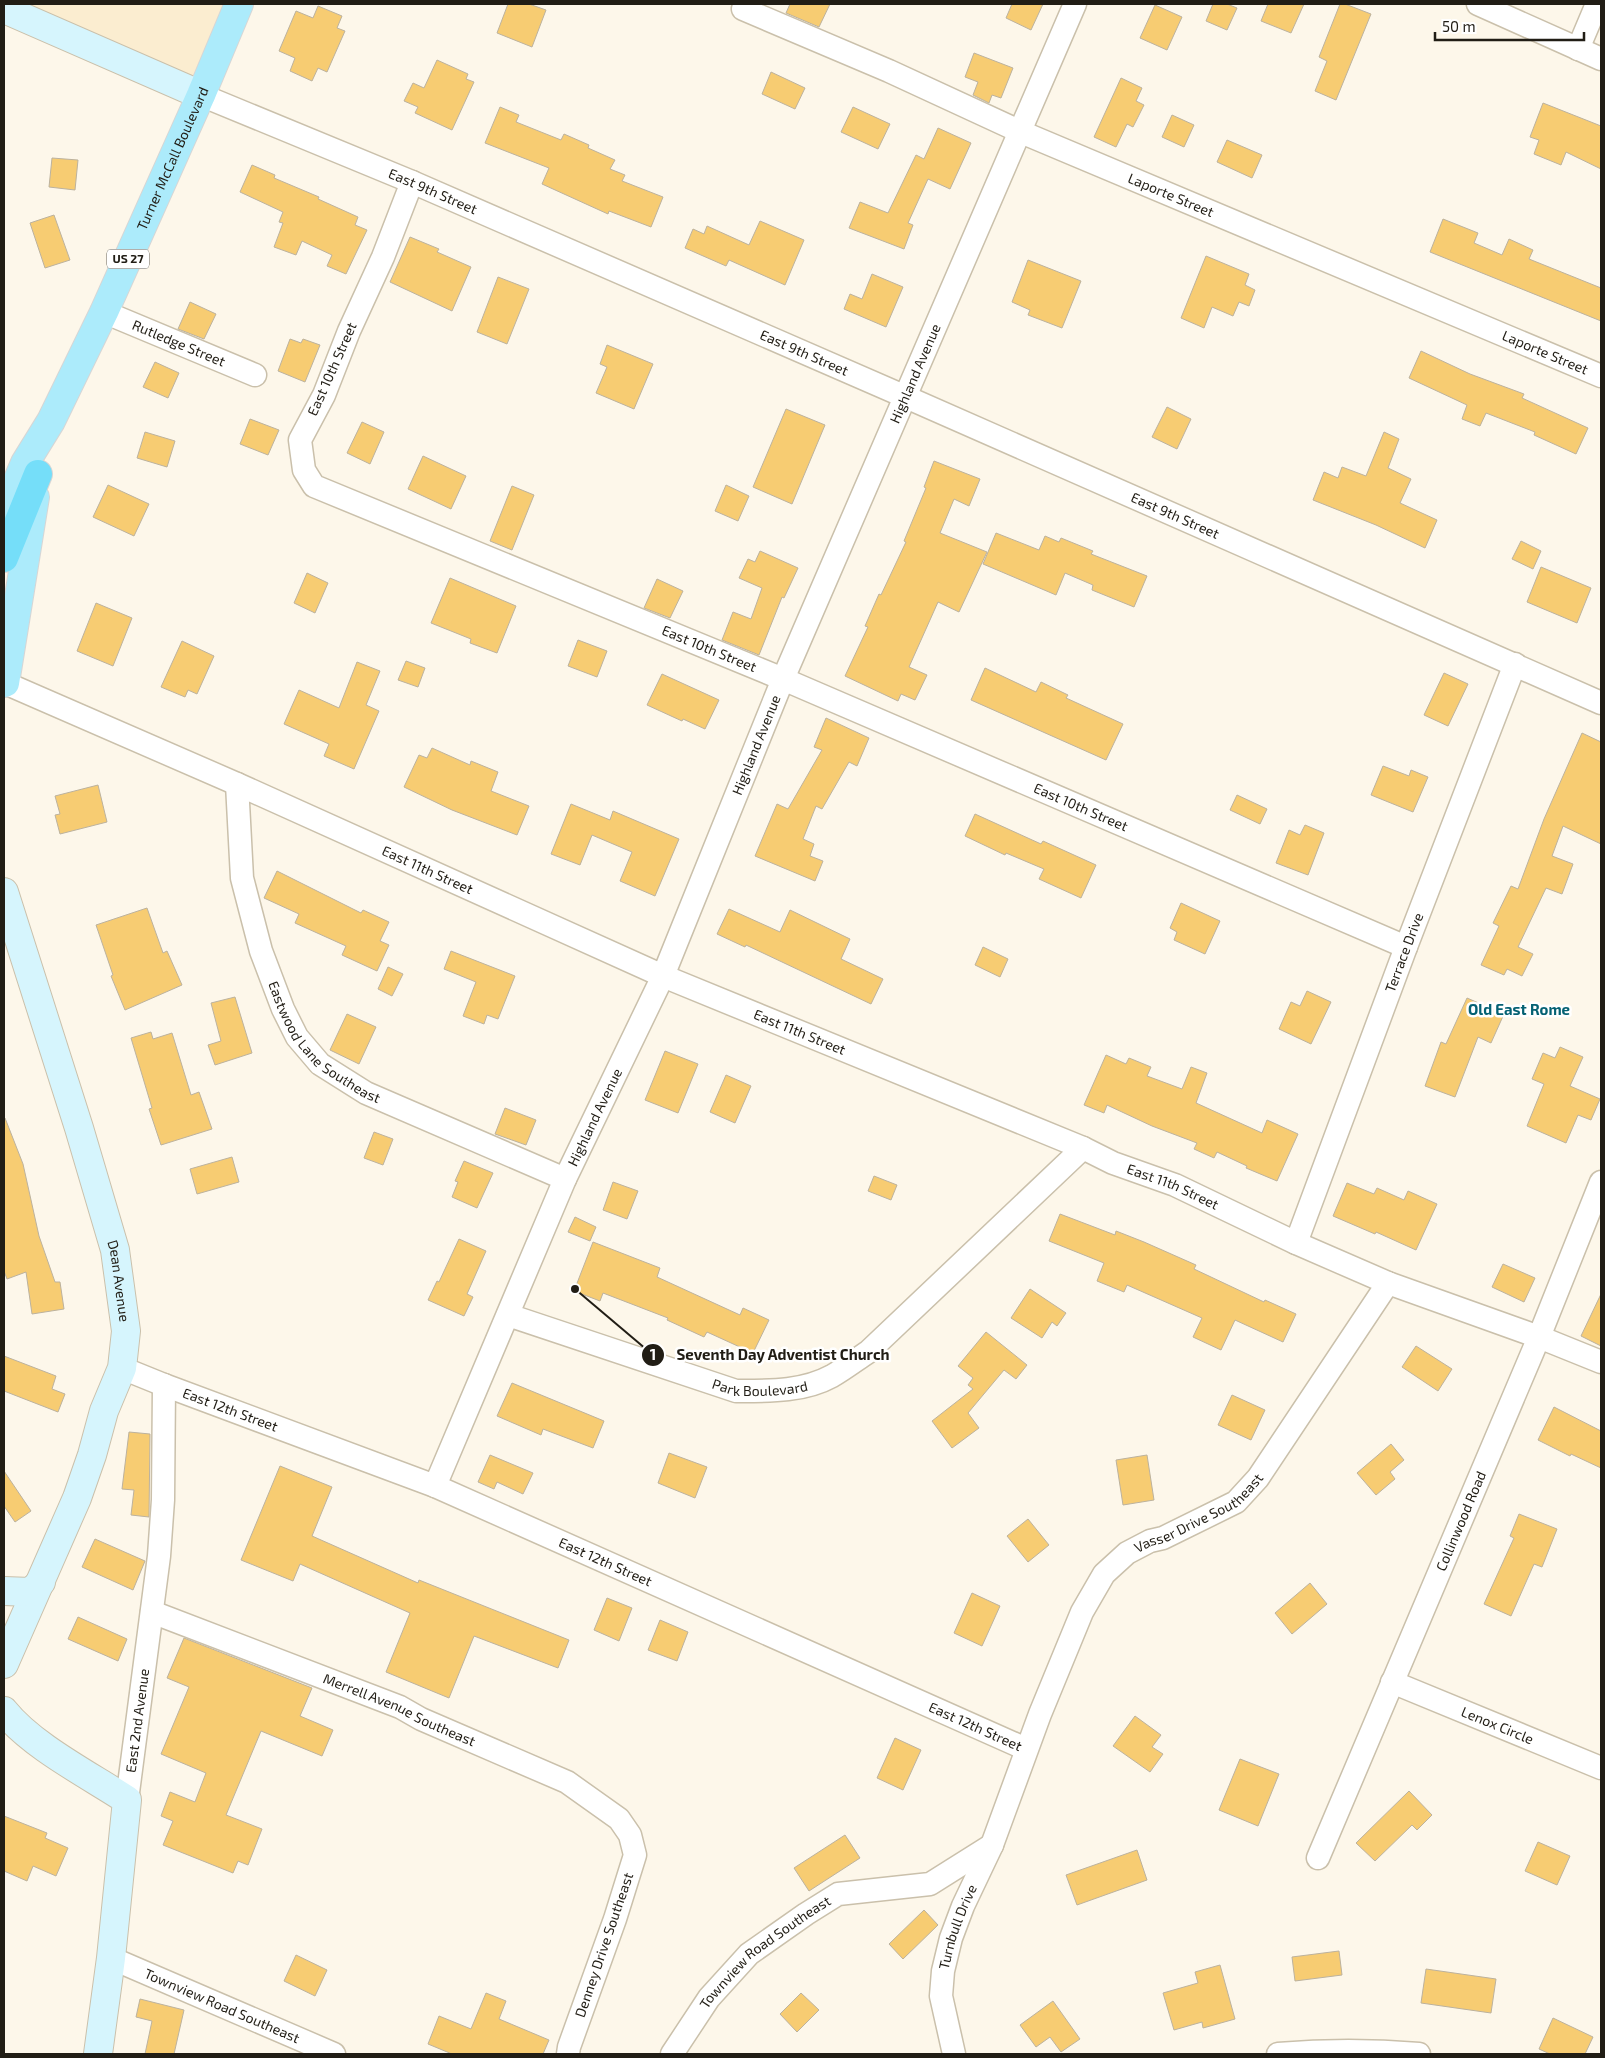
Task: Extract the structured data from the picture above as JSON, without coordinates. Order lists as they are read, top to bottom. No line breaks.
{"streets":{"highway":["Turner McCall Boulevard","US 27"],"main road":["East 9th Street","Dean Avenue","East 2nd Avenue"],"street":["Laporte Street","Rutledge Street","East 10th Street","Highland Avenue","East 11th Street","Terrace Drive","Eastwood Lane Southeast","Park Boulevard","East 12th Street","Vasser Drive Southeast","Collinwood Road","Merrell Avenue Southeast","Lenox Circle","Turnbull Drive","Denney Drive Southeast","Townview Road Southeast"]},"crossings":[["Turner McCall Boulevard","East 9th Street"],["Turner McCall Boulevard","Rutledge Street"],["East 9th Street","East 10th Street"],["East 9th Street","Highland Avenue"],["East 9th Street","Terrace Drive"],["Laporte Street","Highland Avenue"],["East 10th Street","Highland Avenue"],["East 10th Street","Terrace Drive"],["Highland Avenue","East 11th Street"],["Highland Avenue","Eastwood Lane Southeast"],["Highland Avenue","Park Boulevard"],["Highland Avenue","East 12th Street"],["East 11th Street","Terrace Drive"],["East 11th Street","Eastwood Lane Southeast"],["East 11th Street","Park Boulevard"],["East 11th Street","Vasser Drive Southeast"],["East 11th Street","Collinwood Road"],["Dean Avenue","East 12th Street"],["East 12th Street","Vasser Drive Southeast"],["East 12th Street","East 2nd Avenue"],["East 12th Street","Turnbull Drive"],["Collinwood Road","Lenox Circle"],["Merrell Avenue Southeast","East 2nd Avenue"],["Merrell Avenue Southeast","Denney Drive Southeast"],["East 2nd Avenue","Townview Road Southeast"],["Turnbull Drive","Townview Road Southeast"]],"districts":["Old East Rome"],"places":["Seventh Day Adventist Church"],"scale_bar":"50 m"}
